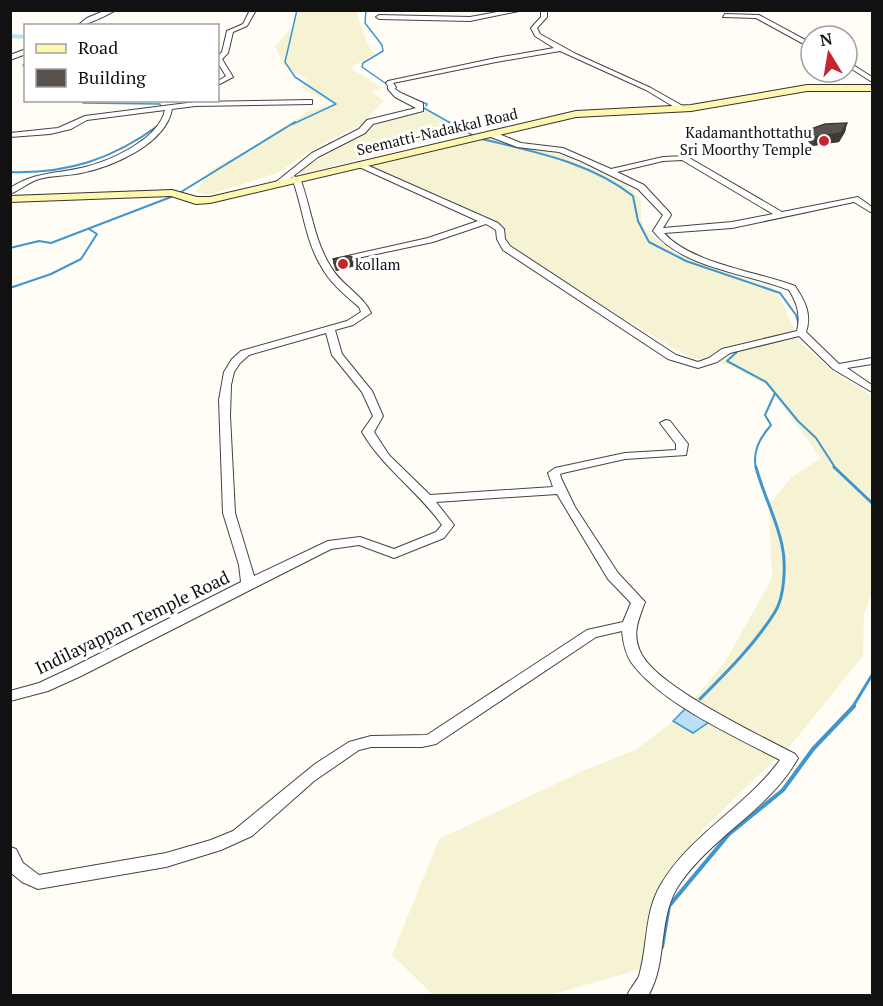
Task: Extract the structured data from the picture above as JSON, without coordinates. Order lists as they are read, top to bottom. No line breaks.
{"streets":{"street":["Seematti-Nadakkal Road","Indilayappan Temple Road"]},"crossings":[["Seematti-Nadakkal Road","Indilayappan Temple Road"]],"places":["Kadamanthottathu Sri Moorthy Temple","kollam"],"legend":["Road","Building"],"north":"top"}
